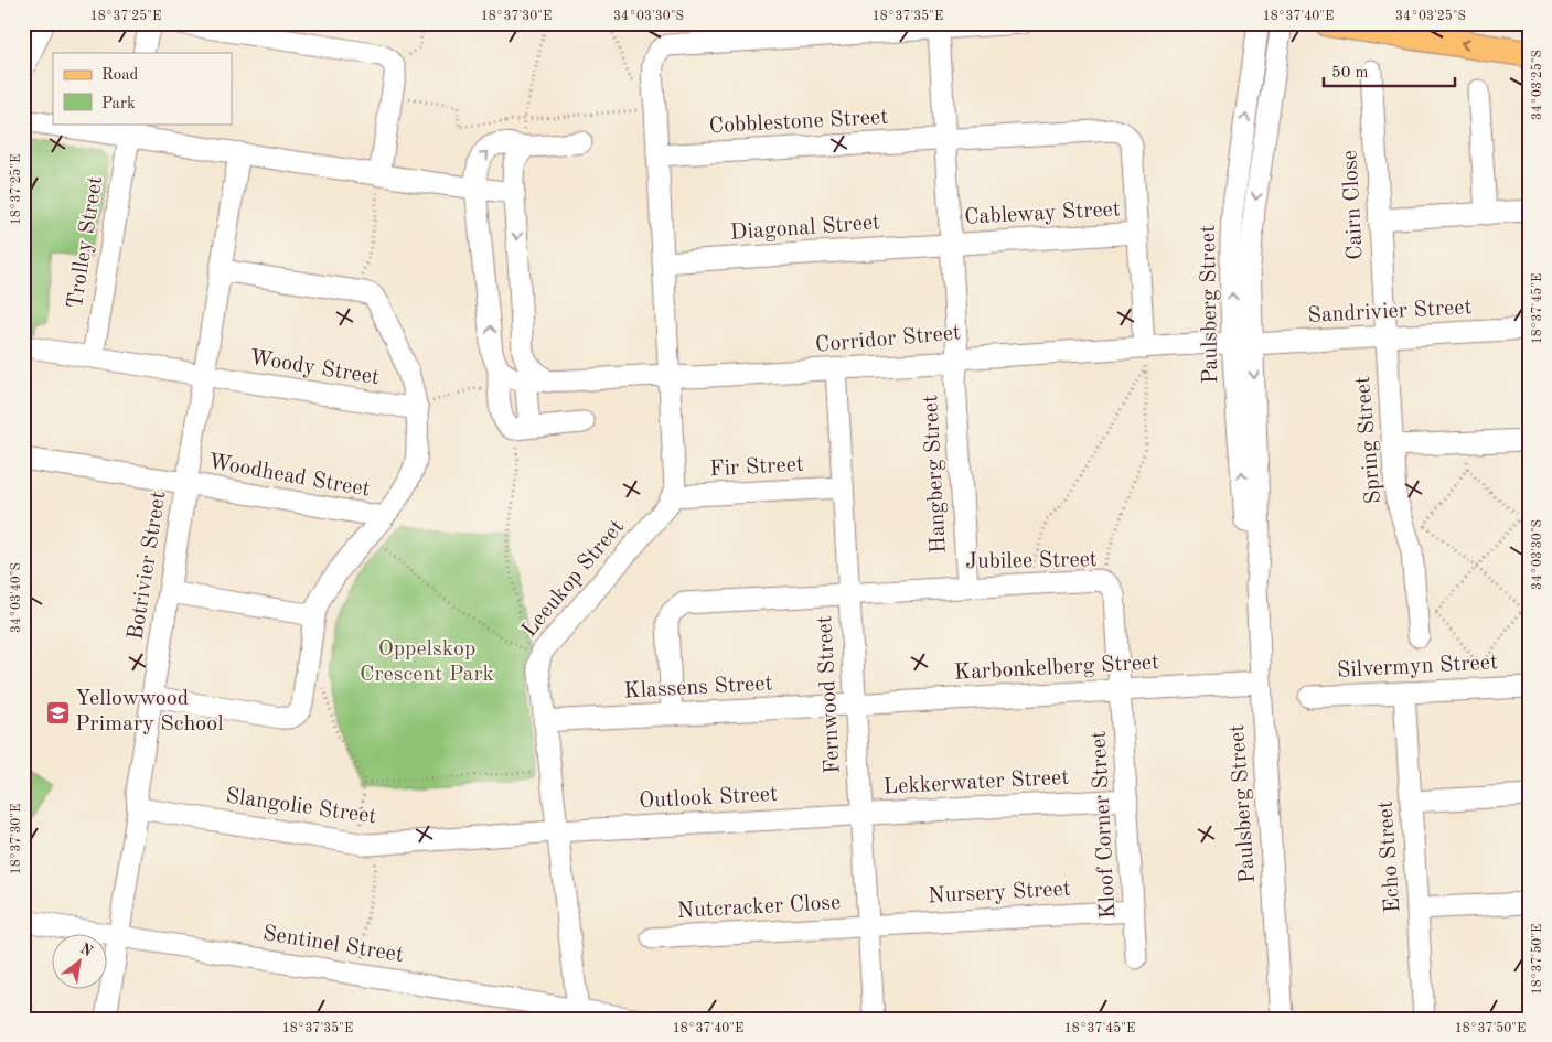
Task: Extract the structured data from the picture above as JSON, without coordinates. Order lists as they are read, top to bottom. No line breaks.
{"streets":{"street":["Cobblestone Street","Cairn Close","Cableway Street","Diagonal Street","Trolley Street","Paulsberg Street","Sandrivier Street","Corridor Street","Woody Street","Spring Street","Fir Street","Hangberg Street","Woodhead Street","Jubilee Street","Botrivier Street","Leeukop Street","Silvermyn Street","Karbonkelberg Street","Klassens Street","Fernwood Street","Lekkerwater Street","Outlook Street","Slangolie Street","Kloof Corner Street","Echo Street","Nursery Street","Nutcracker Close","Sentinel Street"]},"crossings":[["Cobblestone Street","Cableway Street"],["Cobblestone Street","Hangberg Street"],["Cairn Close","Sandrivier Street"],["Cairn Close","Spring Street"],["Cableway Street","Diagonal Street"],["Cableway Street","Hangberg Street"],["Diagonal Street","Hangberg Street"],["Trolley Street","Woody Street"],["Paulsberg Street","Sandrivier Street"],["Paulsberg Street","Corridor Street"],["Paulsberg Street","Karbonkelberg Street"],["Sandrivier Street","Corridor Street"],["Sandrivier Street","Spring Street"],["Corridor Street","Hangberg Street"],["Corridor Street","Fernwood Street"],["Woody Street","Botrivier Street"],["Fir Street","Leeukop Street"],["Fir Street","Fernwood Street"],["Hangberg Street","Jubilee Street"],["Woodhead Street","Botrivier Street"],["Jubilee Street","Karbonkelberg Street"],["Jubilee Street","Klassens Street"],["Jubilee Street","Fernwood Street"],["Jubilee Street","Kloof Corner Street"],["Botrivier Street","Slangolie Street"],["Botrivier Street","Sentinel Street"],["Leeukop Street","Klassens Street"],["Leeukop Street","Outlook Street"],["Leeukop Street","Slangolie Street"],["Leeukop Street","Sentinel Street"],["Silvermyn Street","Echo Street"],["Karbonkelberg Street","Klassens Street"],["Karbonkelberg Street","Fernwood Street"],["Karbonkelberg Street","Kloof Corner Street"],["Klassens Street","Fernwood Street"],["Fernwood Street","Lekkerwater Street"],["Fernwood Street","Outlook Street"],["Fernwood Street","Nursery Street"],["Fernwood Street","Nutcracker Close"],["Lekkerwater Street","Outlook Street"],["Lekkerwater Street","Kloof Corner Street"],["Outlook Street","Slangolie Street"],["Kloof Corner Street","Nursery Street"],["Nursery Street","Nutcracker Close"]],"parks":["Oppelskop Crescent Park"],"places":{"school or university":["Yellowwood Primary School"]},"legend":["Road","Park"],"scale_bar":"50 m","north":"top right","coordinates":["18°37'25\"E","18°37'30\"E","34°03'30\"S","18°37'35\"E","18°37'40\"E","34°03'25\"S","18°37'45\"E","34°03'40\"S","18°37'50\"E"]}
